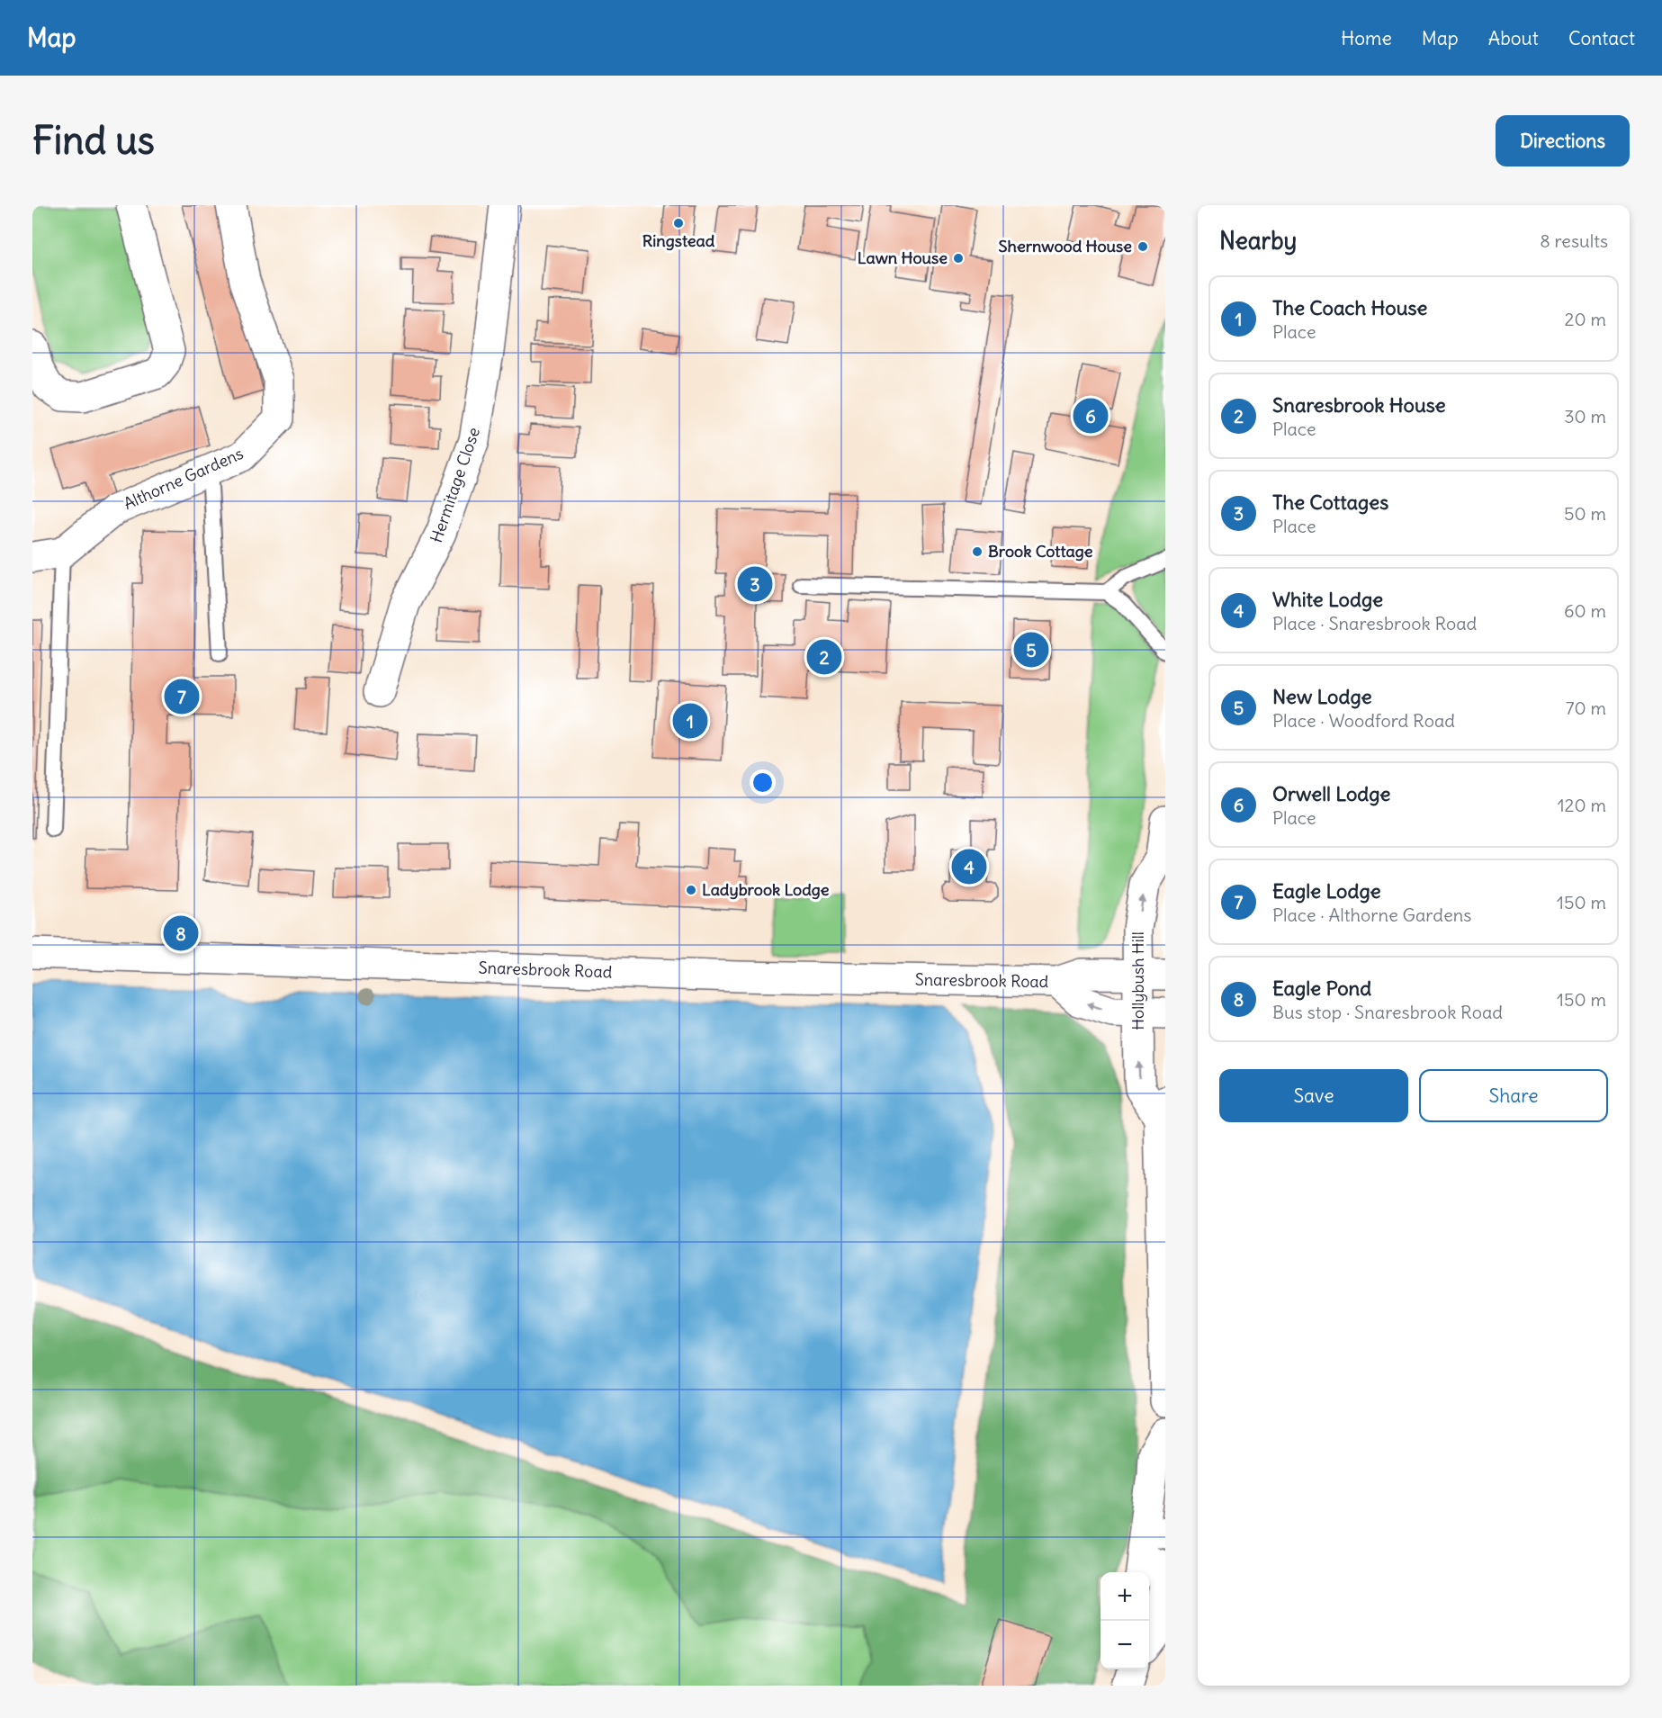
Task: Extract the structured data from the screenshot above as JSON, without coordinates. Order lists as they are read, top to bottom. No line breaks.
{"streets":{"street":["Althorne Gardens","Hermitage Close","Snaresbrook Road","Hollybush Hill"]},"crossings":[["Snaresbrook Road","Hollybush Hill"]],"one_way":["Hollybush Hill"],"places":["Ringstead","Shernwood House","Lawn House","Brook Cottage","Ladybrook Lodge"],"page":{"header":"Map","nav":["Home","Map","About","Contact"],"buttons":["Directions",["Save","Share"]],"title":"Find us","heading":["Nearby","8 results"],"list":[{"mark":"1","name":"The Coach House","note":"Place","value":"20 m"},{"mark":"2","name":"Snaresbrook House","note":"Place","value":"30 m"},{"mark":"3","name":"The Cottages","note":"Place","value":"50 m"},{"mark":"4","name":"White Lodge","note":"Place · Snaresbrook Road","value":"60 m"},{"mark":"5","name":"New Lodge","note":"Place · Woodford Road","value":"70 m"},{"mark":"6","name":"Orwell Lodge","note":"Place","value":"120 m"},{"mark":"7","name":"Eagle Lodge","note":"Place · Althorne Gardens","value":"150 m"},{"mark":"8","name":"Eagle Pond","note":"Bus stop · Snaresbrook Road","value":"150 m"}],"pins":["6","3","5","2","7","1","4","8"],"map_buttons":["+","−"]}}
